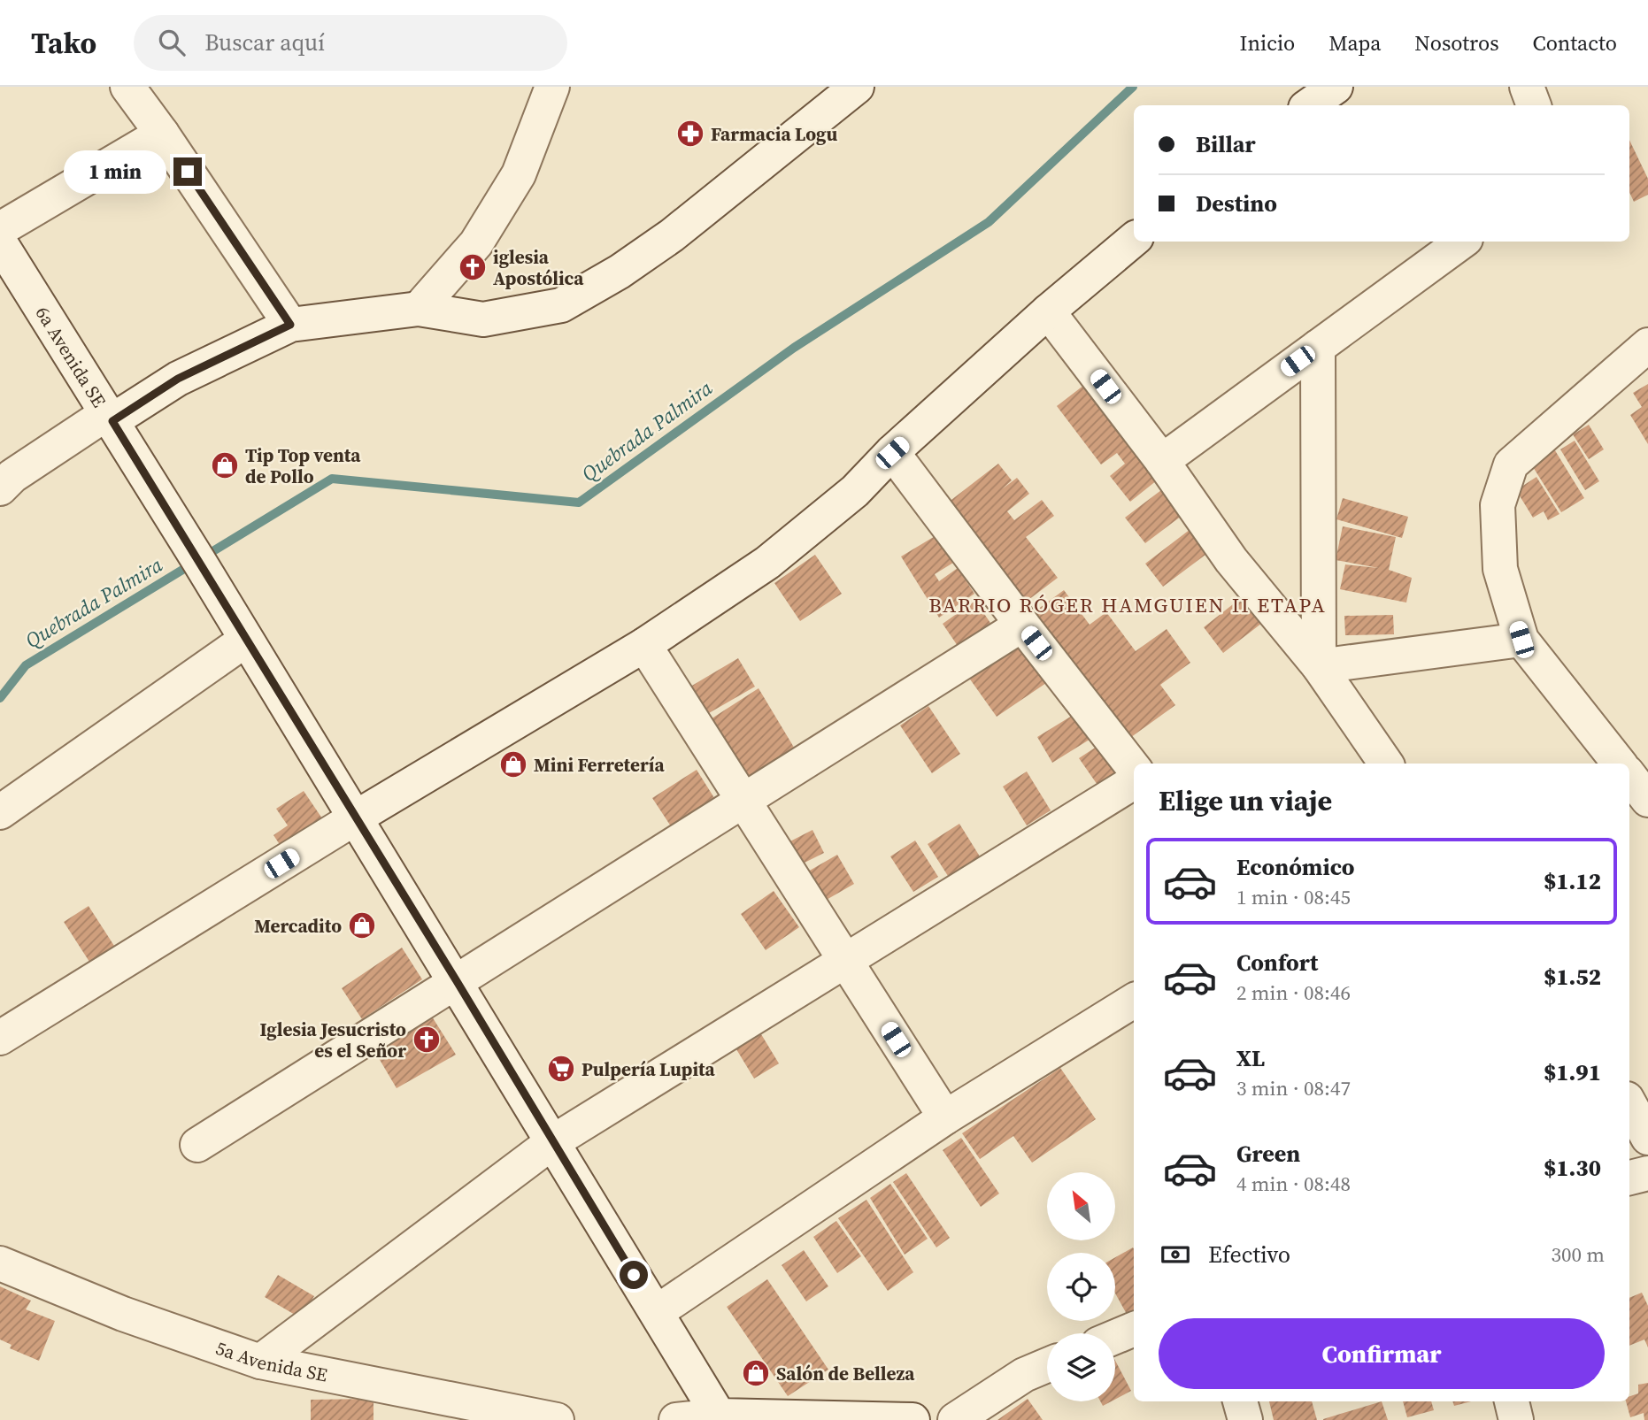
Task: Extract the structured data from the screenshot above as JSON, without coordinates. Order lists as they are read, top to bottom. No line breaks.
{"streets":{"street":["6a Avenida SE","5a Avenida SE"]},"districts":["BARRIO RÓGER HAMGUIEN II ETAPA"],"water":["Quebrada Palmira"],"places":{"pharmacy":["Farmacia Logu"],"church":["iglesia Apostólica","Iglesia Jesucristo es el Señor"],"shop":["Tip Top venta de Pollo","Mini Ferretería","Mercadito","Salón de Belleza"],"supermarket":["Pulpería Lupita"]},"north":"top left","page":{"header":"Tako","search":"Buscar aquí","nav":["Inicio","Mapa","Nosotros","Contacto"],"banner":["Billar","Destino"],"bubble":"1 min","heading":"Elige un viaje","list":[{"name":"Económico","note":"1 min · 08:45","value":"$1.12"},{"name":"Confort","note":"2 min · 08:46","value":"$1.52"},{"name":"XL","note":"3 min · 08:47","value":"$1.91"},{"name":"Green","note":"4 min · 08:48","value":"$1.30"}],"pay":["Efectivo","300 m"],"buttons":"Confirmar"}}
